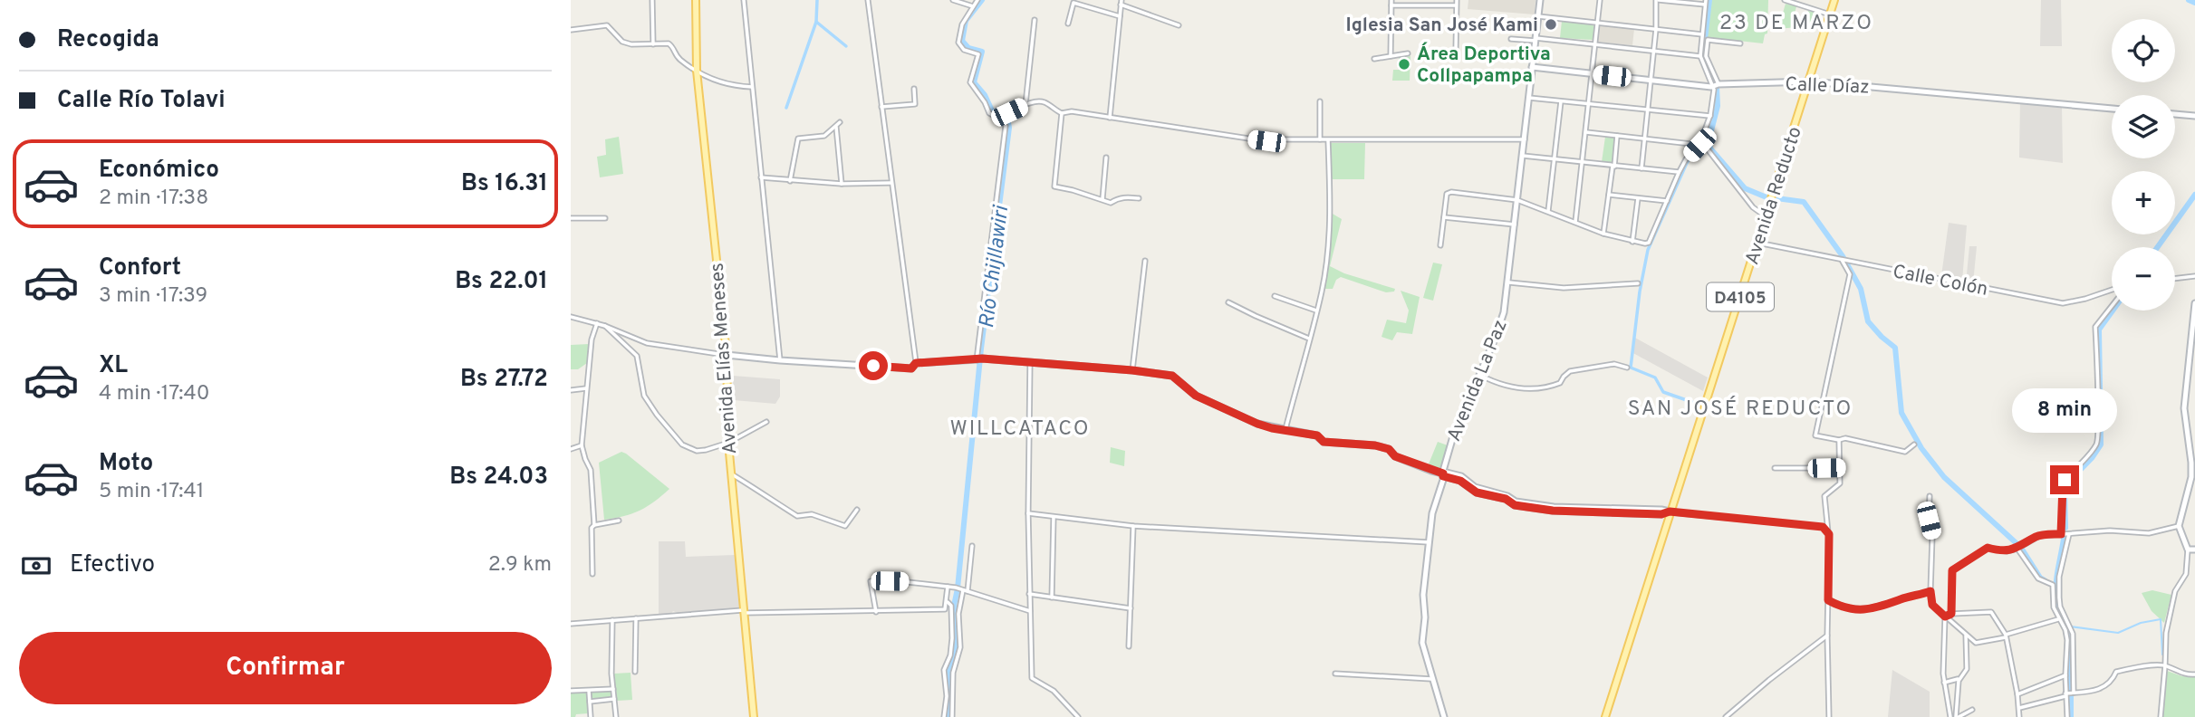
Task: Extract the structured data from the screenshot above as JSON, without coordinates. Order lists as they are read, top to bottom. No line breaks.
{"streets":{"main road":["Avenida Reducto","D4105","Avenida Elías Meneses"],"street":["Calle Díaz","Calle Colón","Avenida La Paz"]},"crossings":[["Calle Díaz","Avenida Reducto"],["Calle Díaz","Avenida La Paz"],["Avenida Reducto","Calle Colón"]],"districts":["23 DE MARZO","SAN JOSÉ REDUCTO","WILLCATACO"],"water":["Río Chijllawiri"],"places":["Iglesia San José Kami","Área Deportiva Collpapampa"],"page":{"banner":["Recogida","Calle Río Tolavi"],"map_buttons":["+","−"],"list":[{"name":"Económico","note":"2 min · 17:38","value":"Bs 16.31"},{"name":"Confort","note":"3 min · 17:39","value":"Bs 22.01"},{"name":"XL","note":"4 min · 17:40","value":"Bs 27.72"},{"name":"Moto","note":"5 min · 17:41","value":"Bs 24.03"}],"bubble":"8 min","pay":["Efectivo","2.9 km"],"buttons":"Confirmar"}}
